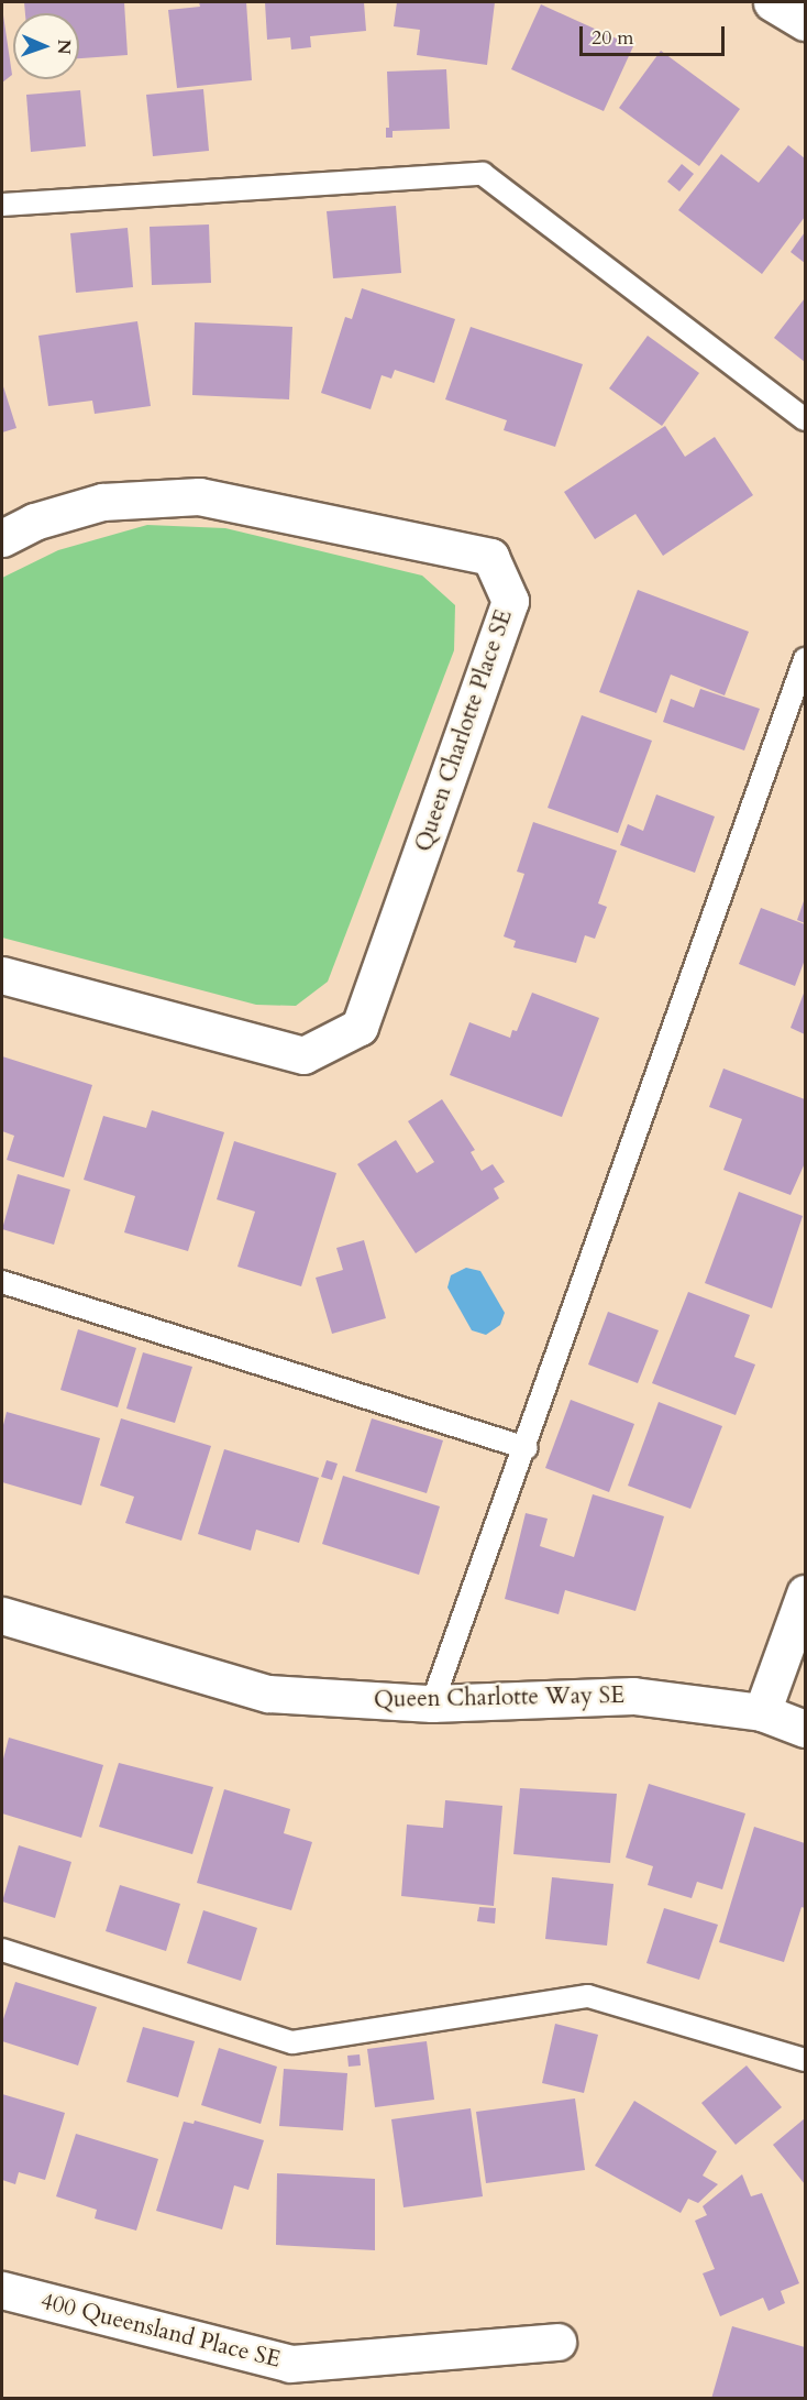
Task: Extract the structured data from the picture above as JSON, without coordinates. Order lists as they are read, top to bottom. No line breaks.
{"streets":{"street":["Queen Charlotte Place SE","Queen Charlotte Way SE","400 Queensland Place SE"]},"scale_bar":"20 m","north":"right"}
